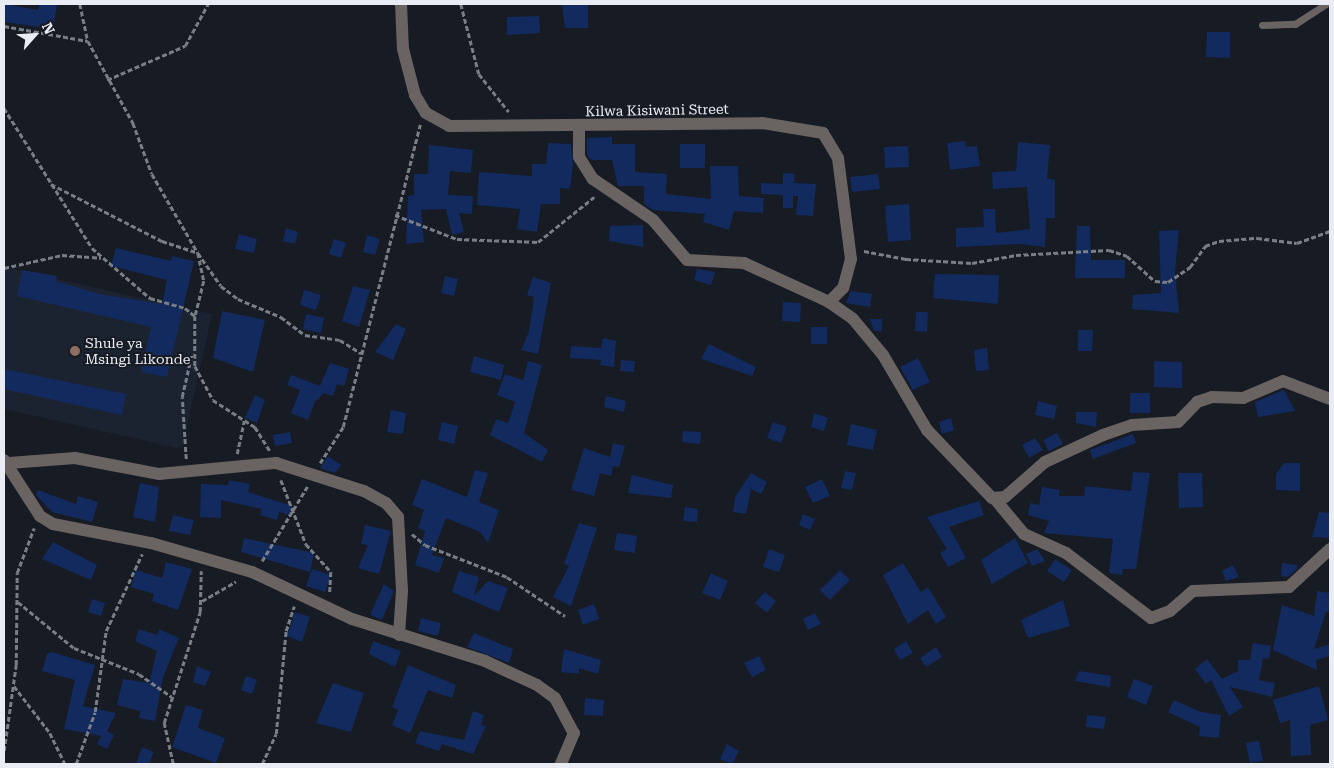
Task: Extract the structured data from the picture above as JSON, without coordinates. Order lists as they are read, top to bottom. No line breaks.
{"streets":{"street":["Kilwa Kisiwani Street"]},"places":["Shule ya Msingi Likonde"],"north":"top right"}
